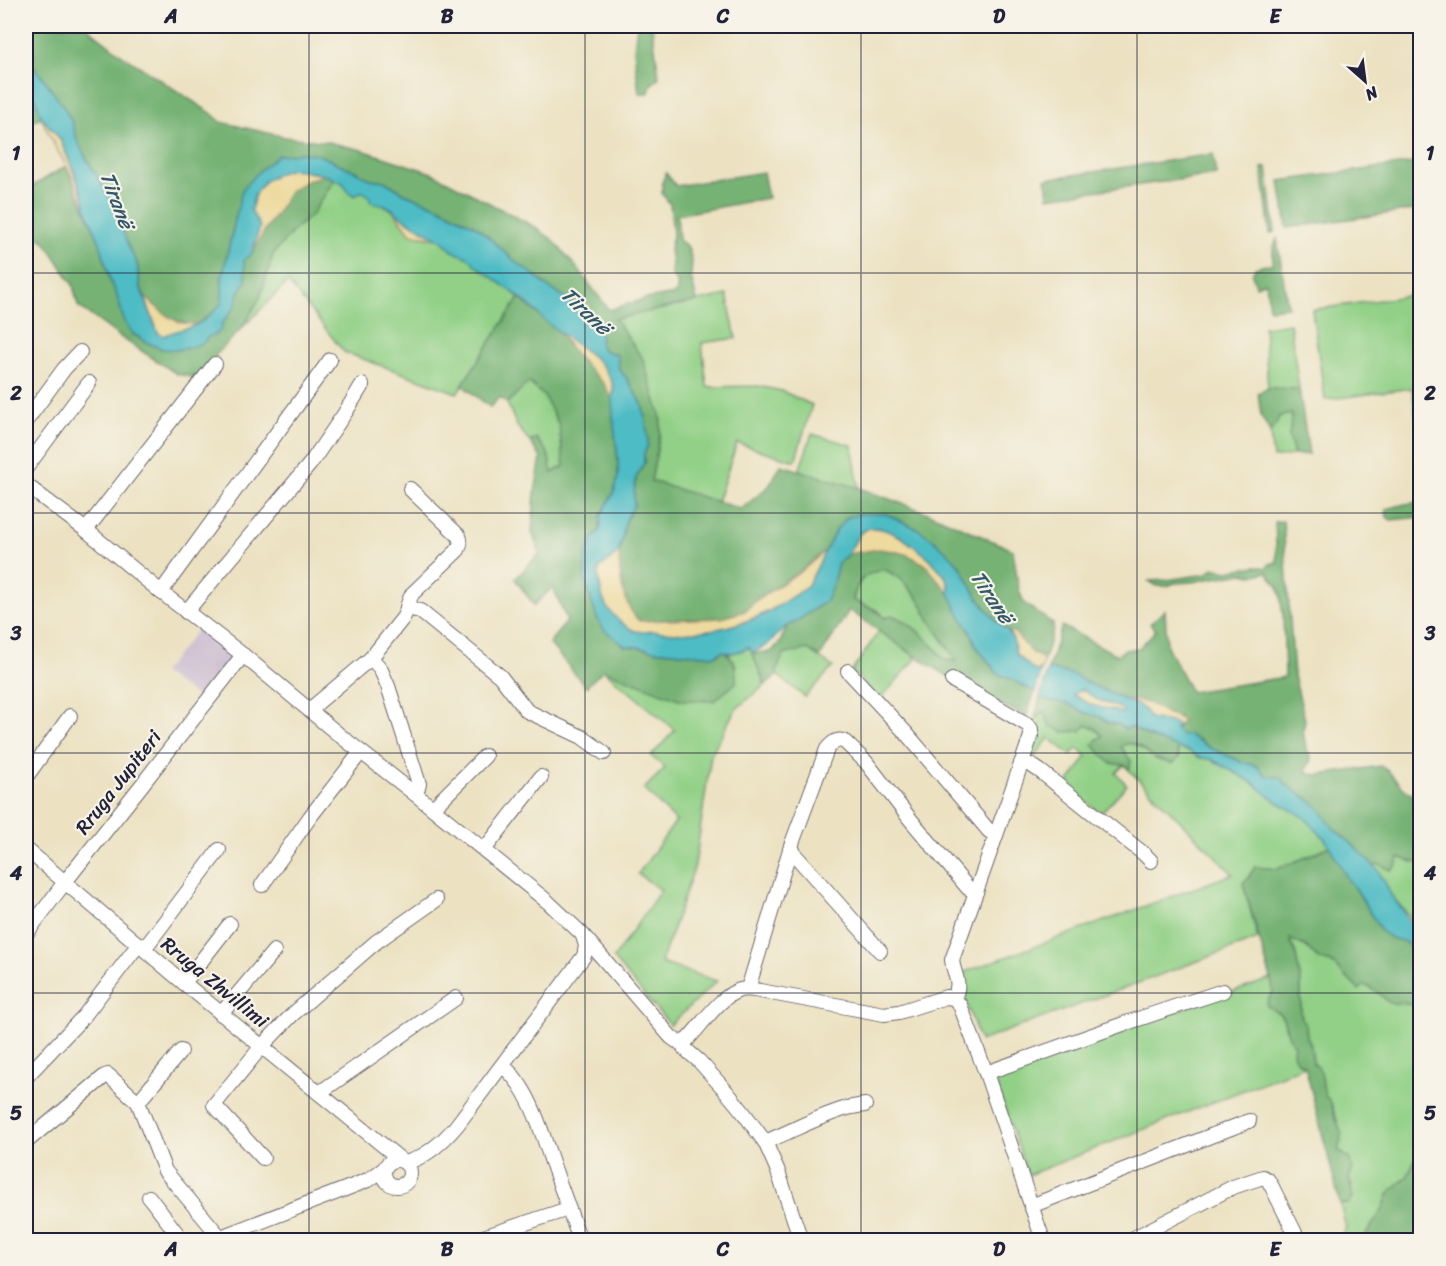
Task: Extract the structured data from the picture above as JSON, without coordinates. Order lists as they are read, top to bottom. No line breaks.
{"streets":{"street":["Rruga Jupiteri","Rruga Zhvillimi"]},"crossings":[["Rruga Jupiteri","Rruga Zhvillimi"]],"water":["Tiranë"],"north":"bottom right","grid":{"columns":["A","B","C","D","E"],"rows":["1","2","3","4","5"]}}
